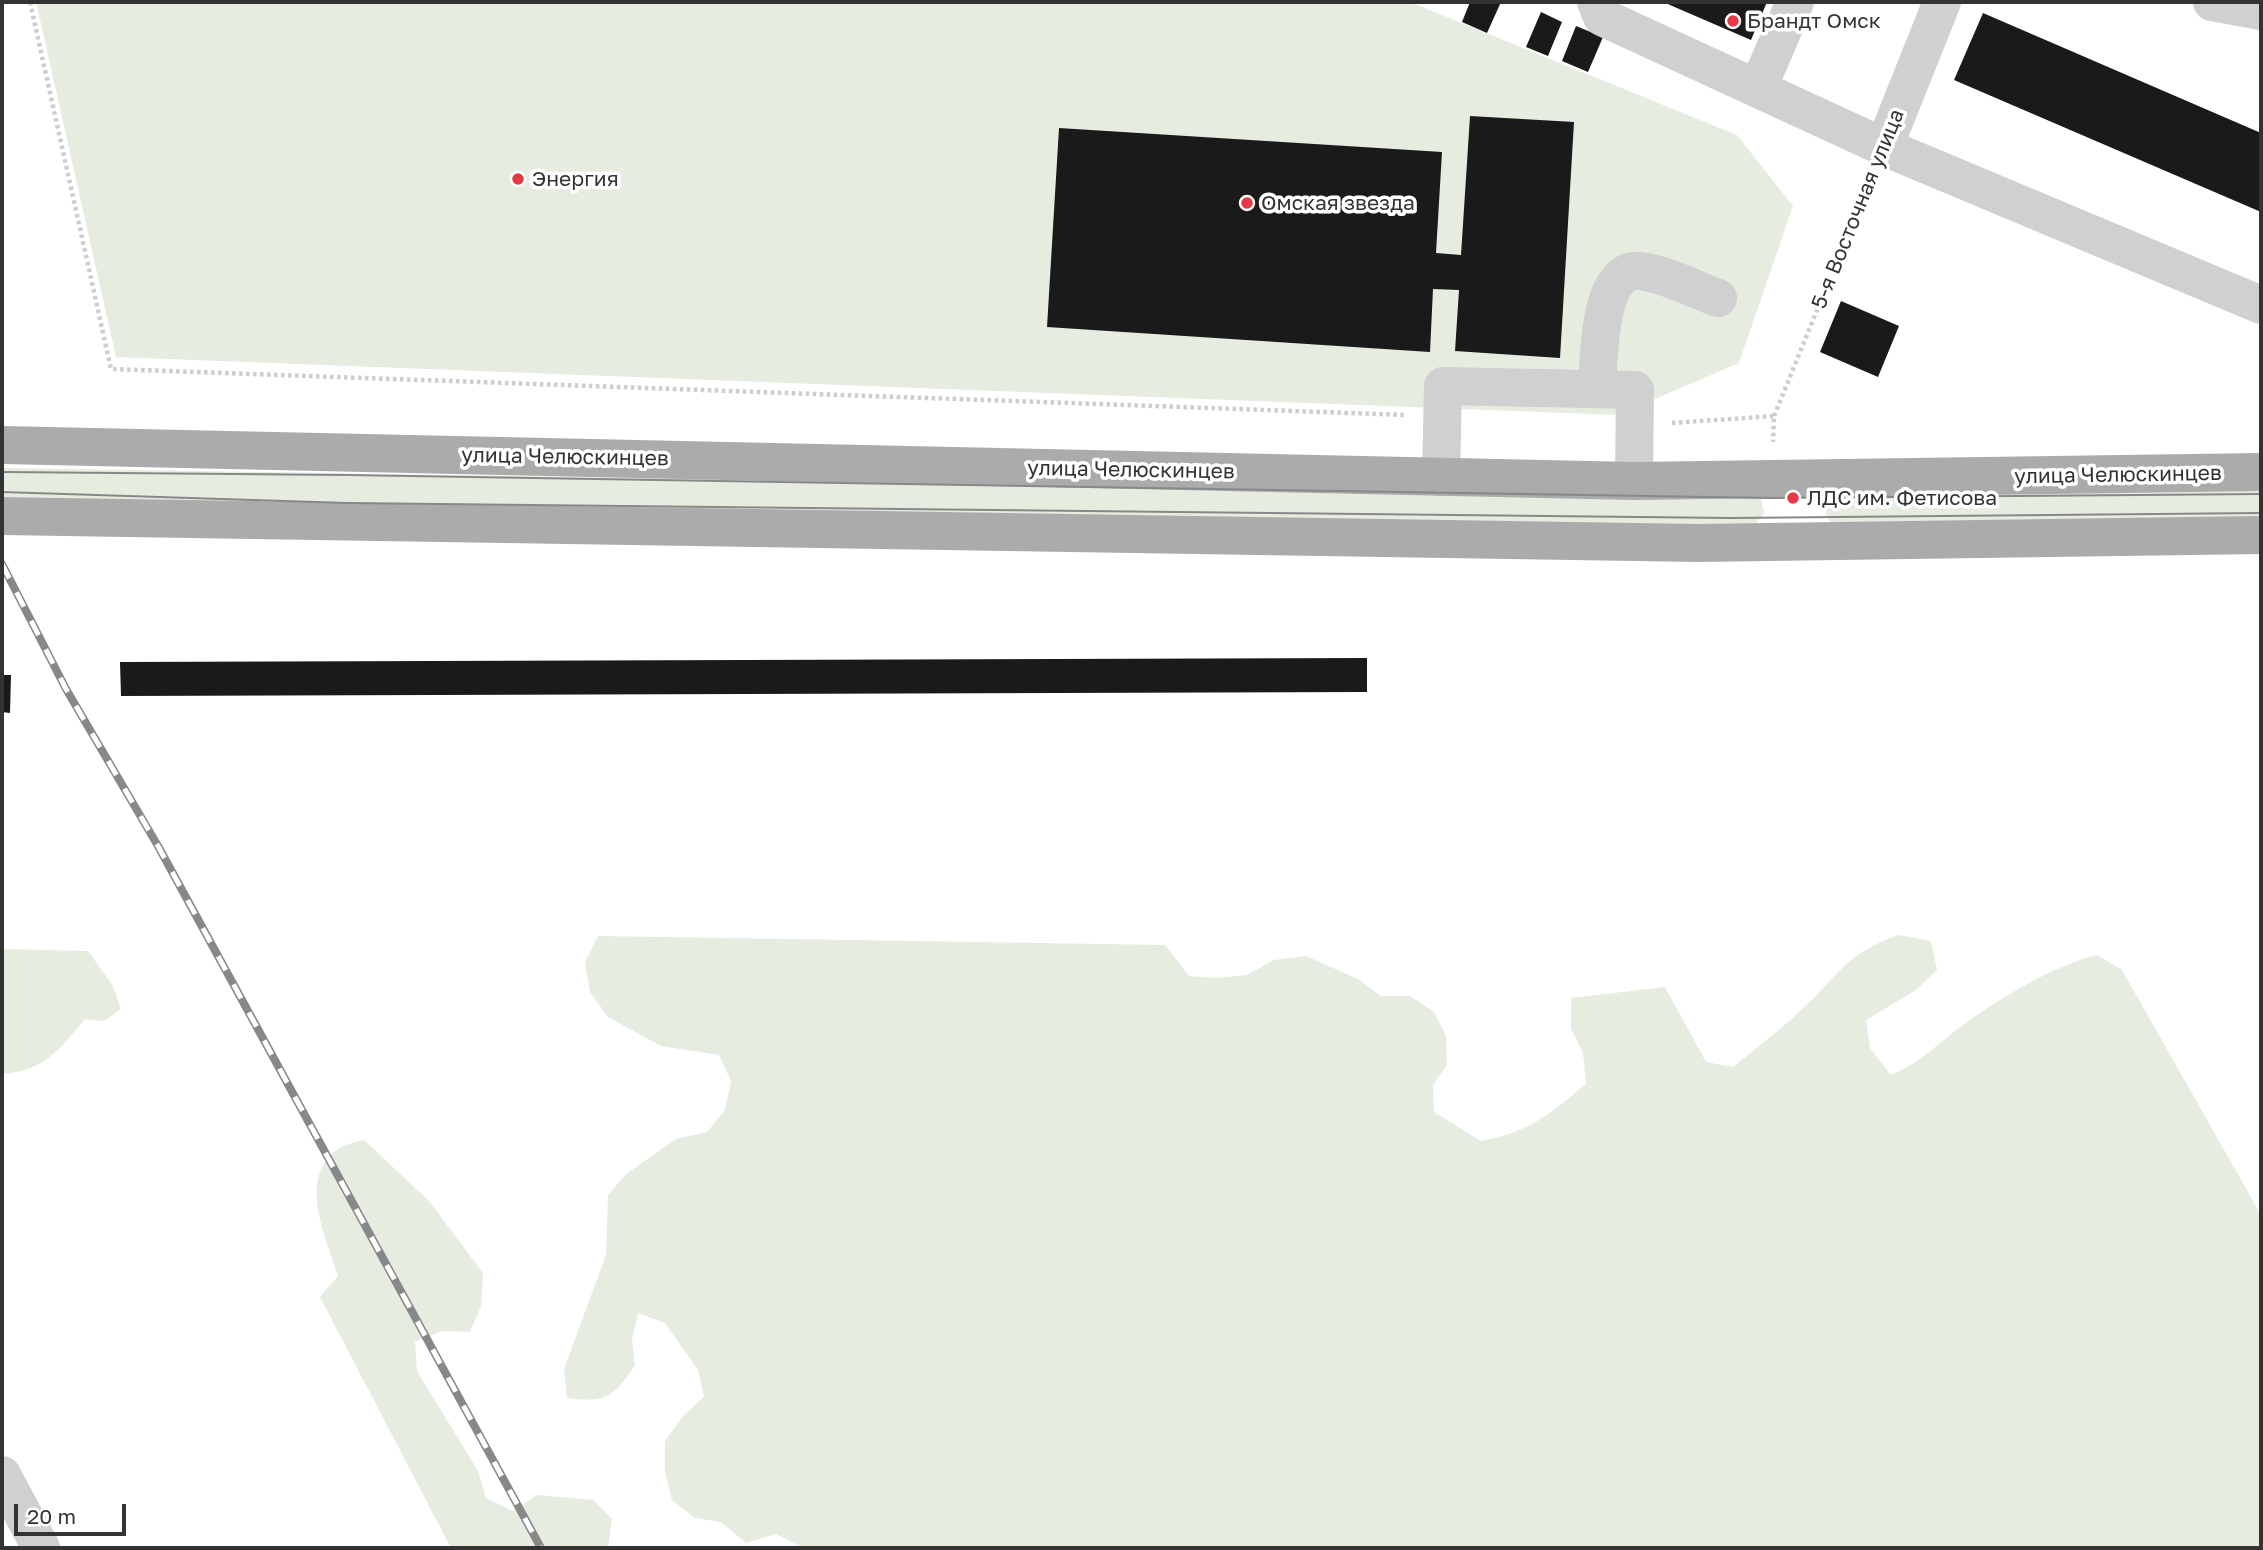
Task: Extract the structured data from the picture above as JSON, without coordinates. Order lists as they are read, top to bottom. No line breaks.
{"streets":{"main road":["улица Челюскинцев"],"street":["5-я Восточная улица"]},"places":["Брандт Омск","Энергия","Омская звезда","ЛДС им. Фетисова"],"scale_bar":"20 m"}
